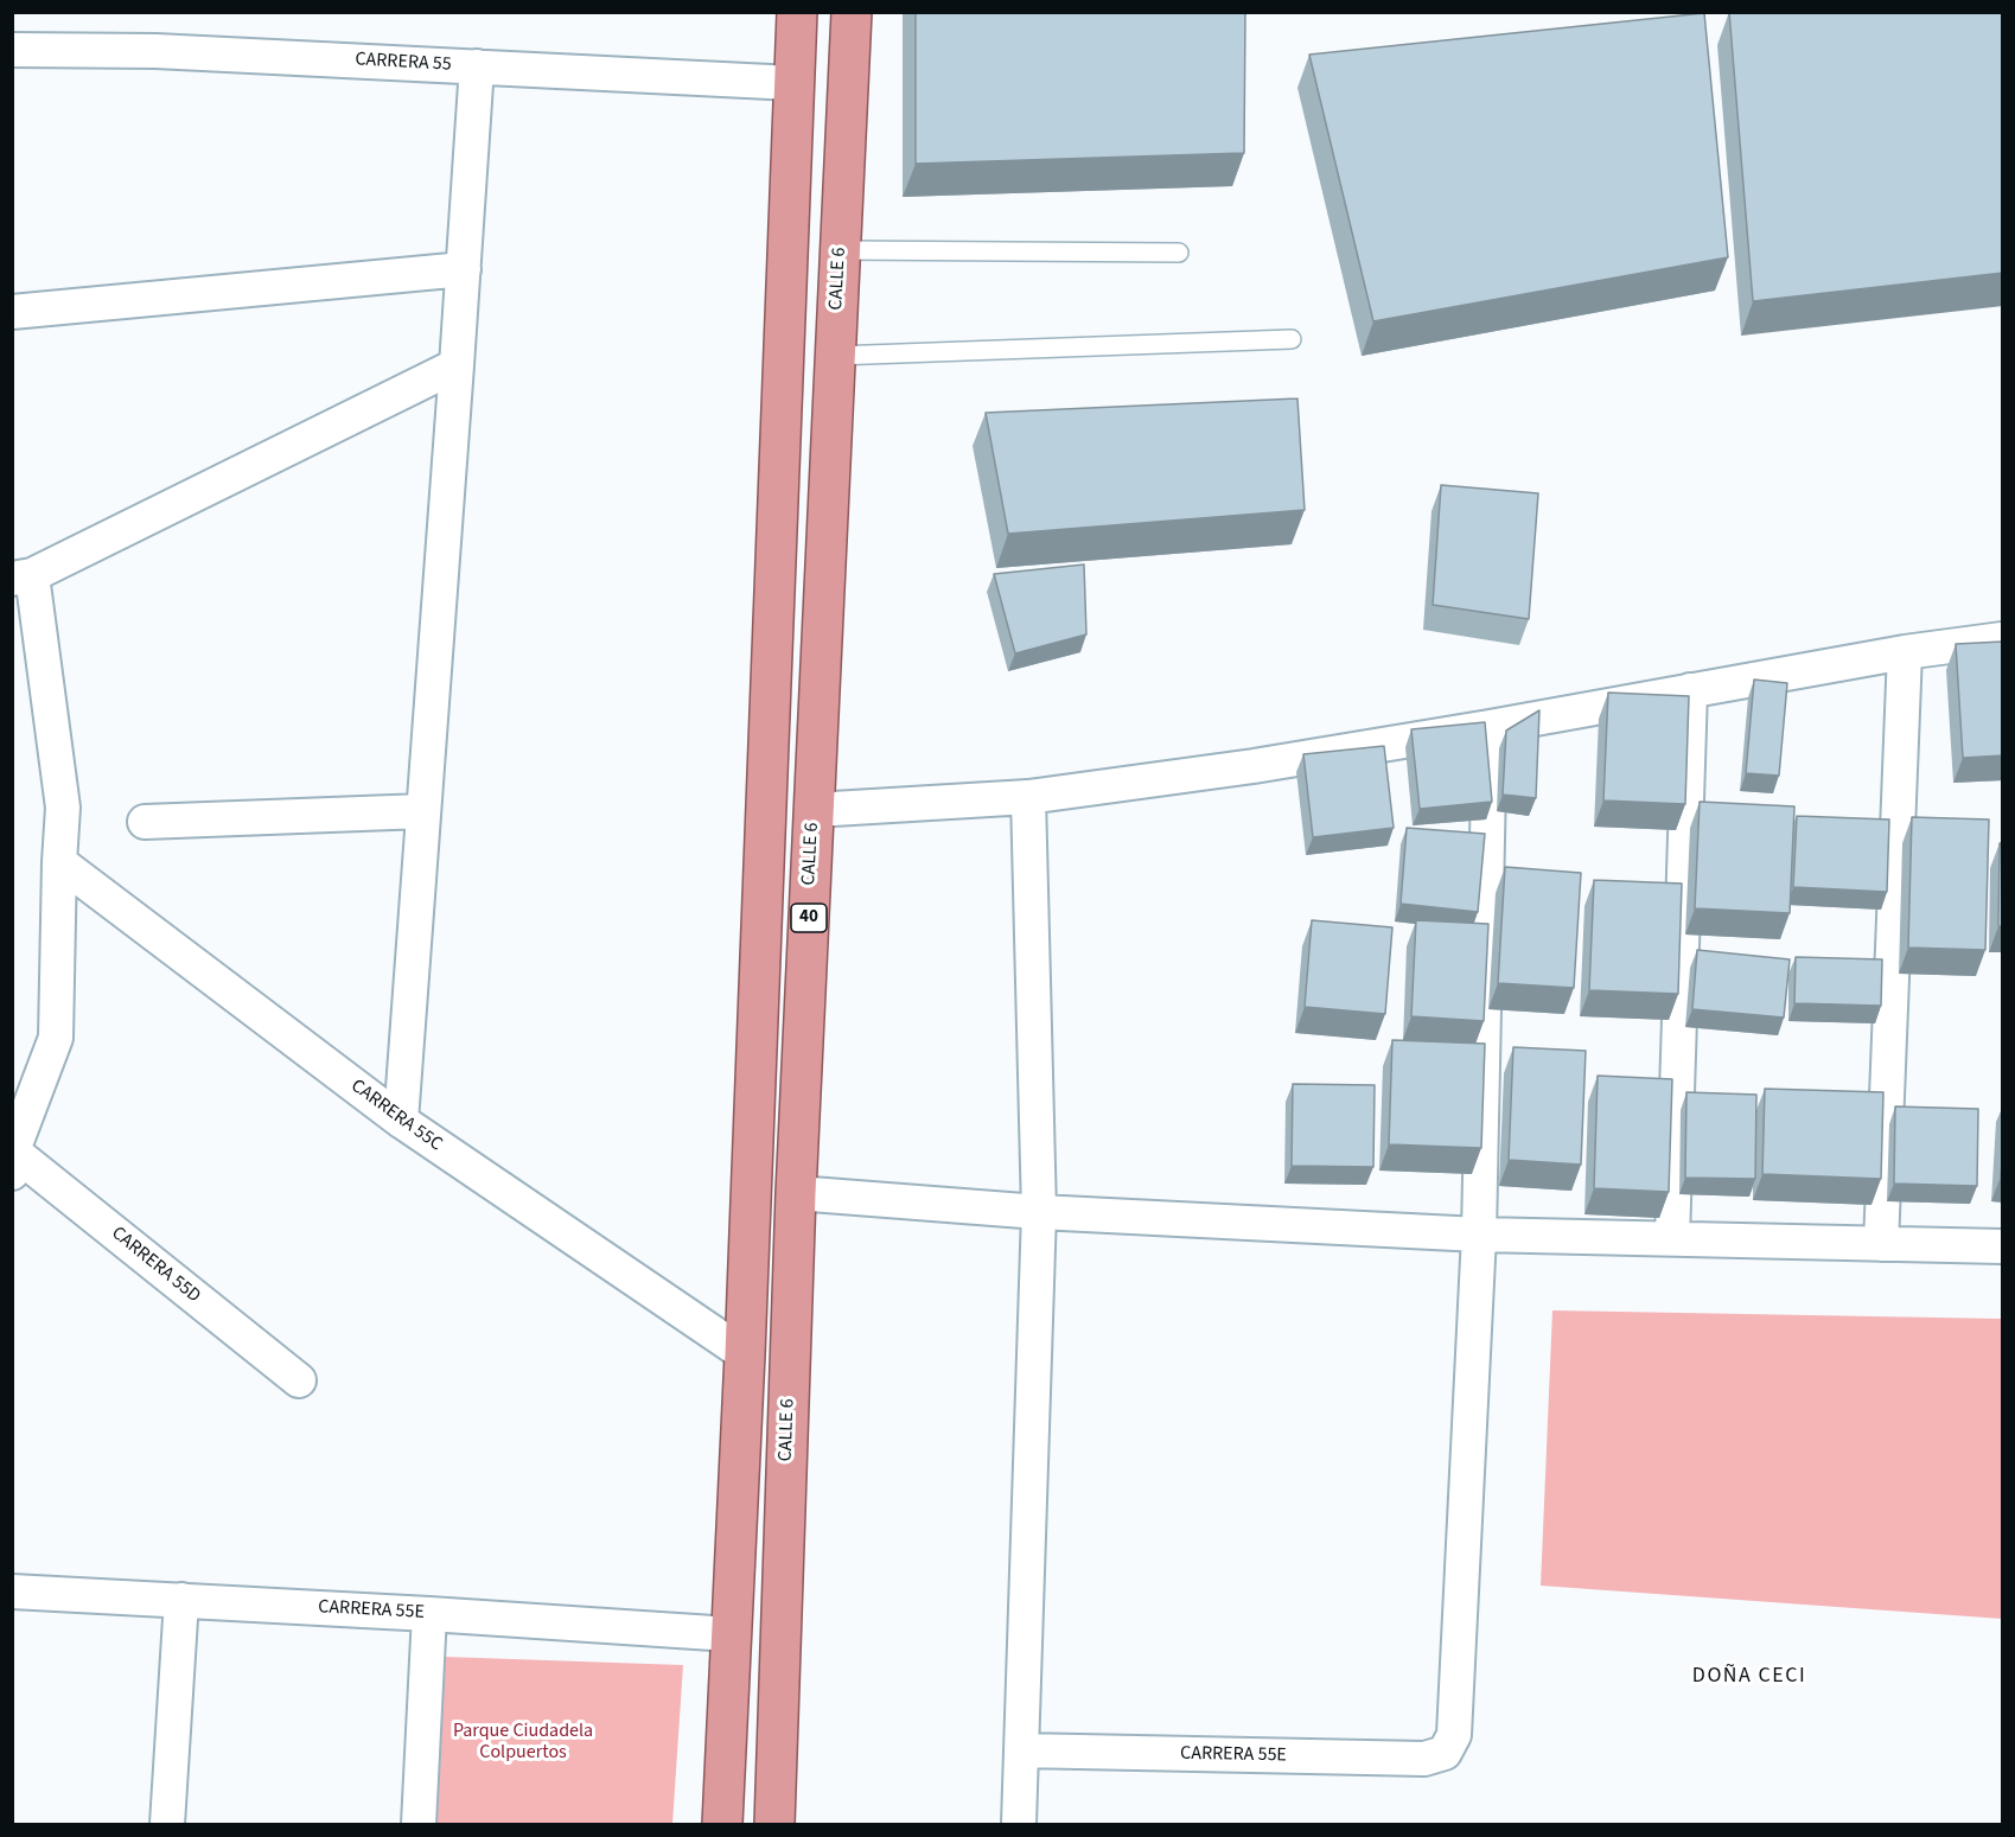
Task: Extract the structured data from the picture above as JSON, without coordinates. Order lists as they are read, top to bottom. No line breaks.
{"streets":{"highway":["CALLE 6","40"],"street":["CARRERA 55","CARRERA 55C","CARRERA 55D","CARRERA 55E"]},"crossings":[["CARRERA 55","40"],["40","CARRERA 55C"],["40","CARRERA 55E"]],"districts":["DOÑA CECI"],"parks":["Parque Ciudadela Colpuertos"]}
